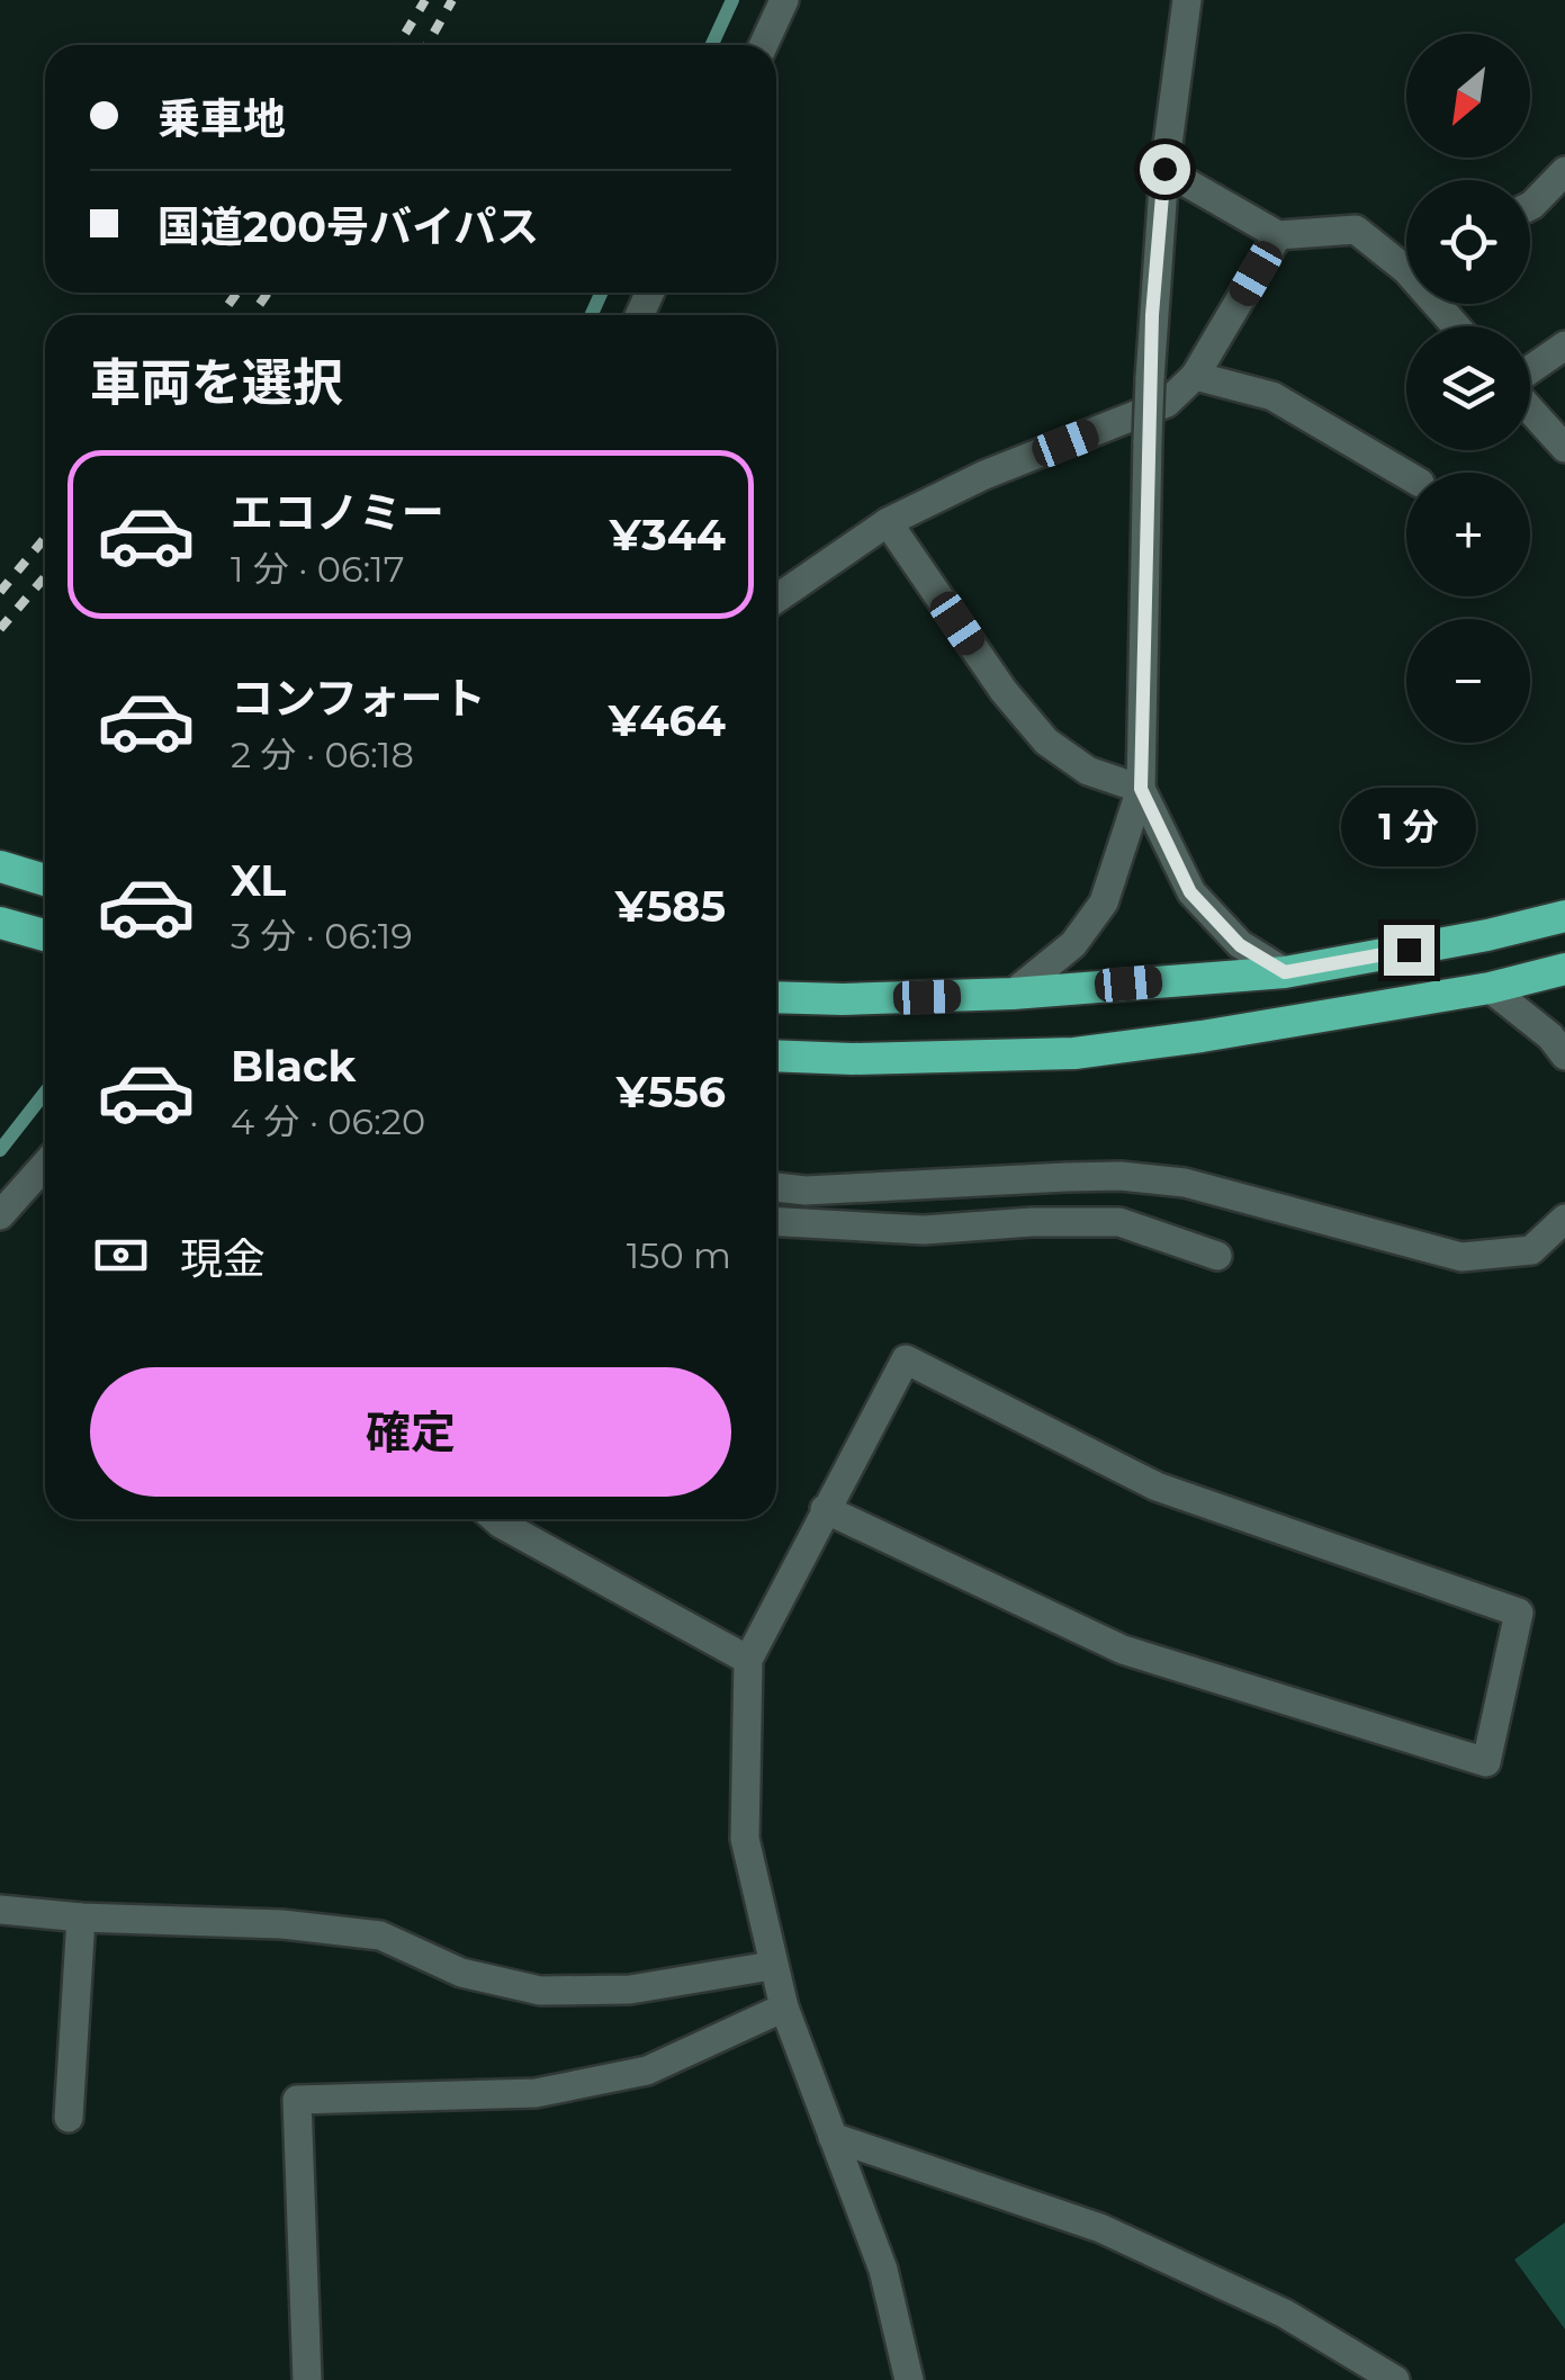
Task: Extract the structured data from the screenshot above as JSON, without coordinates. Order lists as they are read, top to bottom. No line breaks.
{"north":"bottom left","page":{"map_buttons":["+","−"],"banner":["乗車地","国道200号バイパス"],"heading":"車両を選択","list":[{"name":"エコノミー","note":"1 分 · 06:17","value":"¥344"},{"name":"コンフォート","note":"2 分 · 06:18","value":"¥464"},{"name":"XL","note":"3 分 · 06:19","value":"¥585"},{"name":"Black","note":"4 分 · 06:20","value":"¥556"}],"bubble":"1 分","pay":["現金","150 m"],"buttons":"確定"}}
